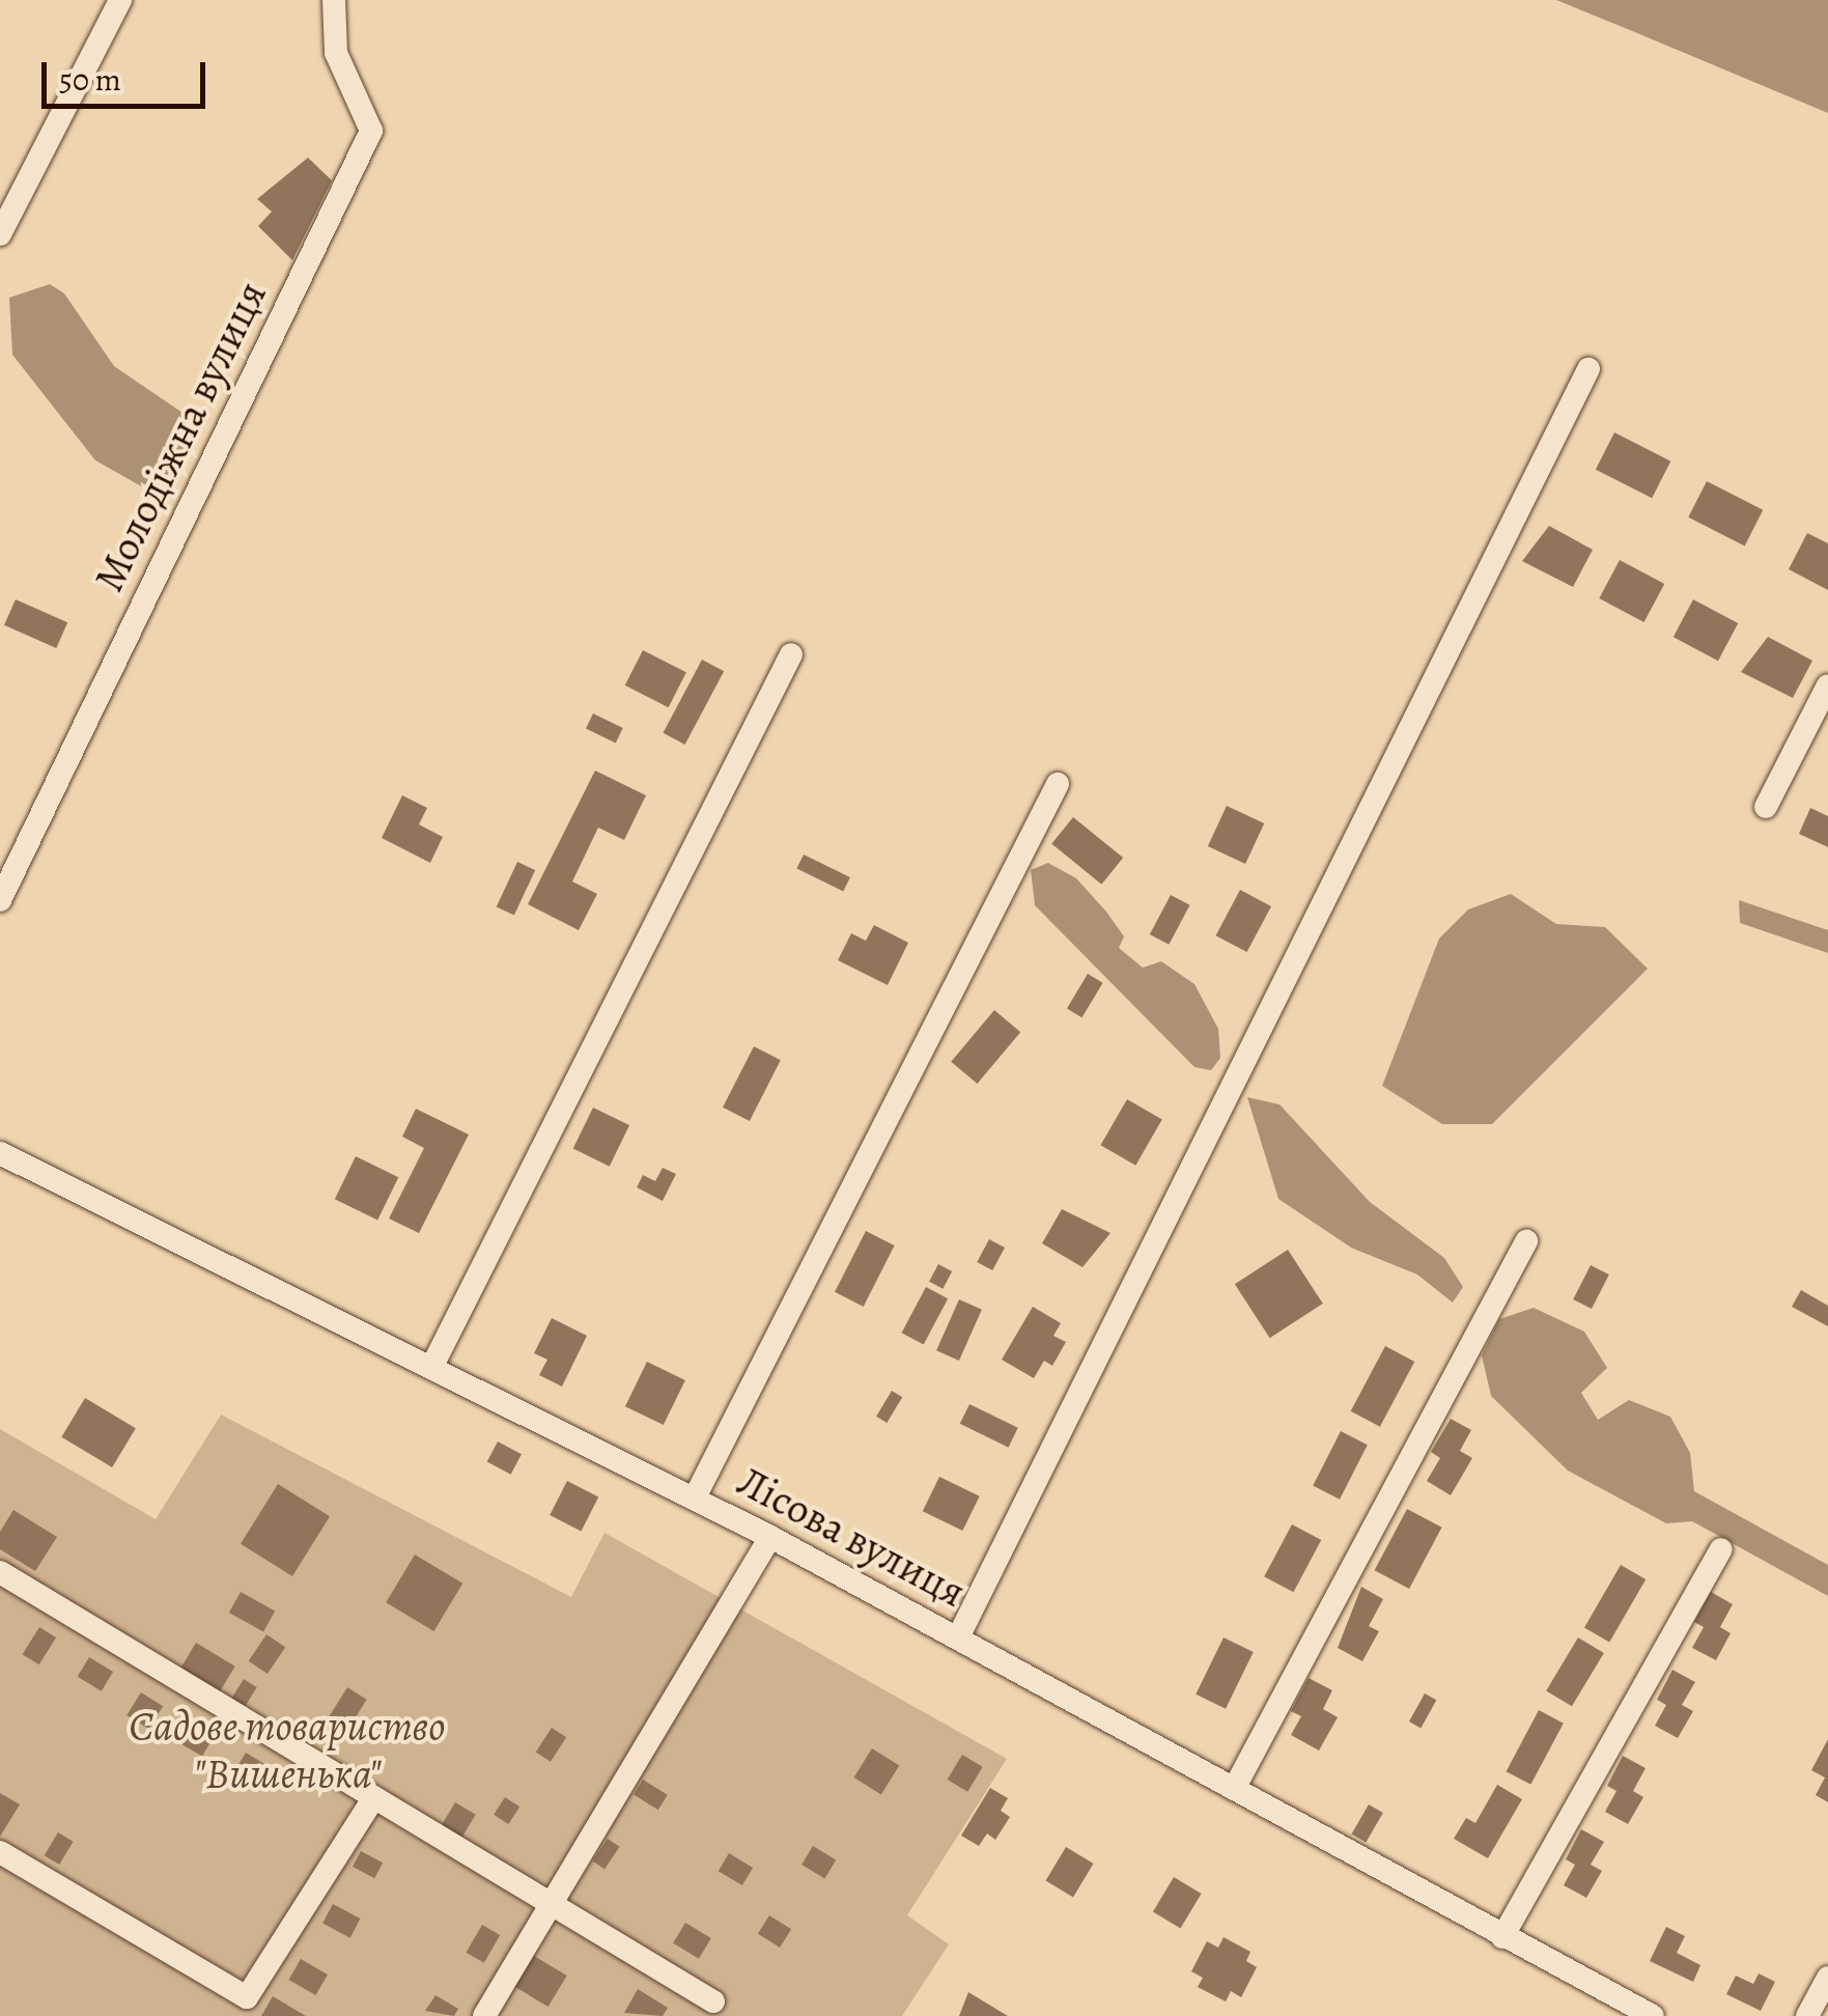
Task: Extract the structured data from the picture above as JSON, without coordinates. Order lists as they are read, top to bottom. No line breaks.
{"streets":{"street":["Молодіжна вулиця","Лісова вулиця"]},"parks":["Садове товариство \"Вишенька\""],"scale_bar":"50 m"}
